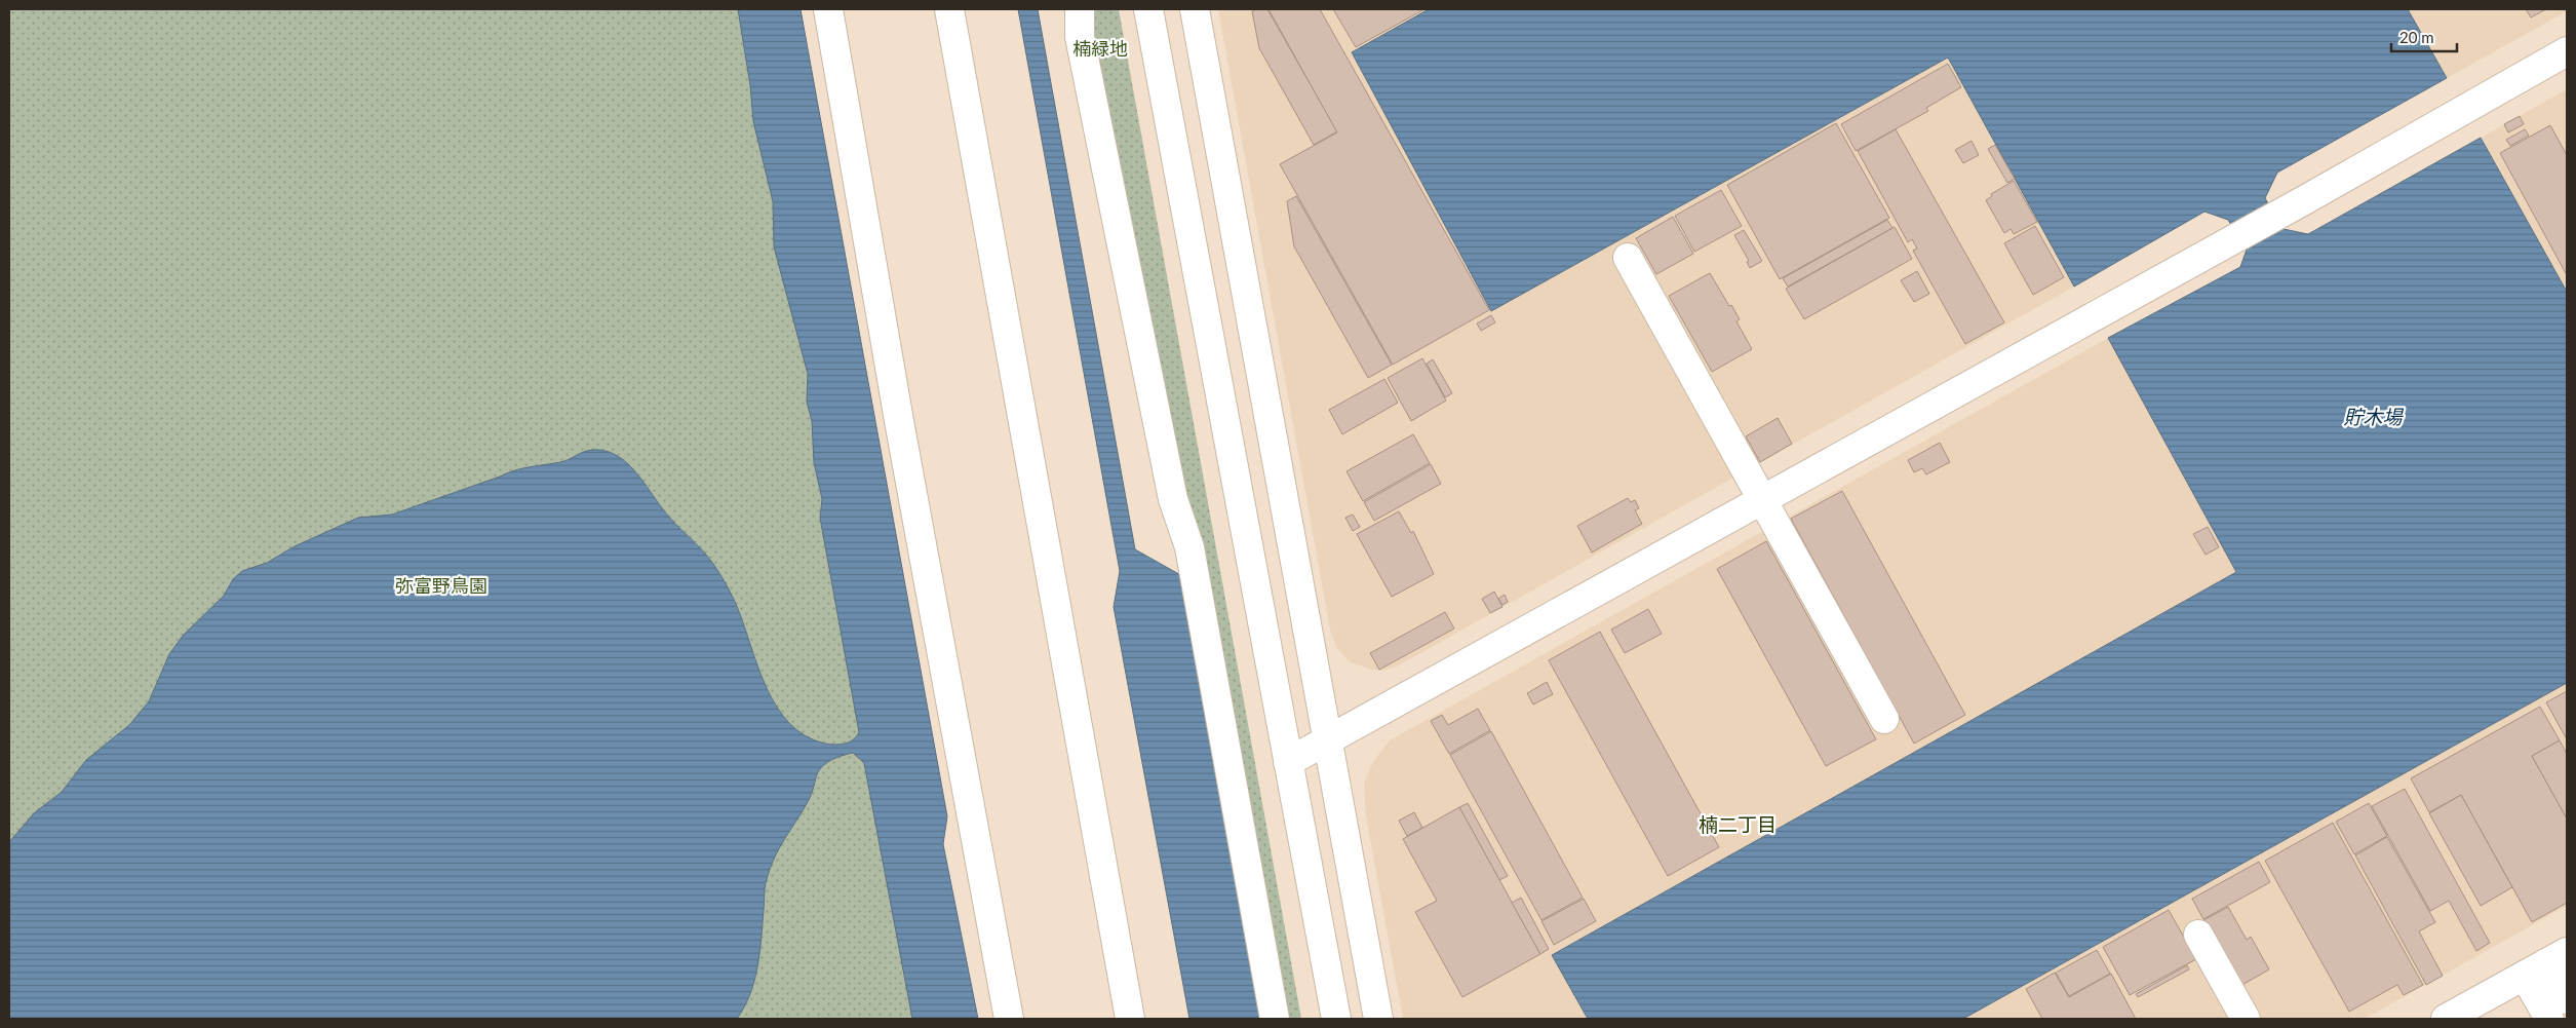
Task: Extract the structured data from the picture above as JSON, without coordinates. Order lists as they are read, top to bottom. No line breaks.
{"districts":["楠二丁目"],"water":["貯木場"],"parks":["楠緑地","弥富野鳥園"],"scale_bar":"20 m"}
